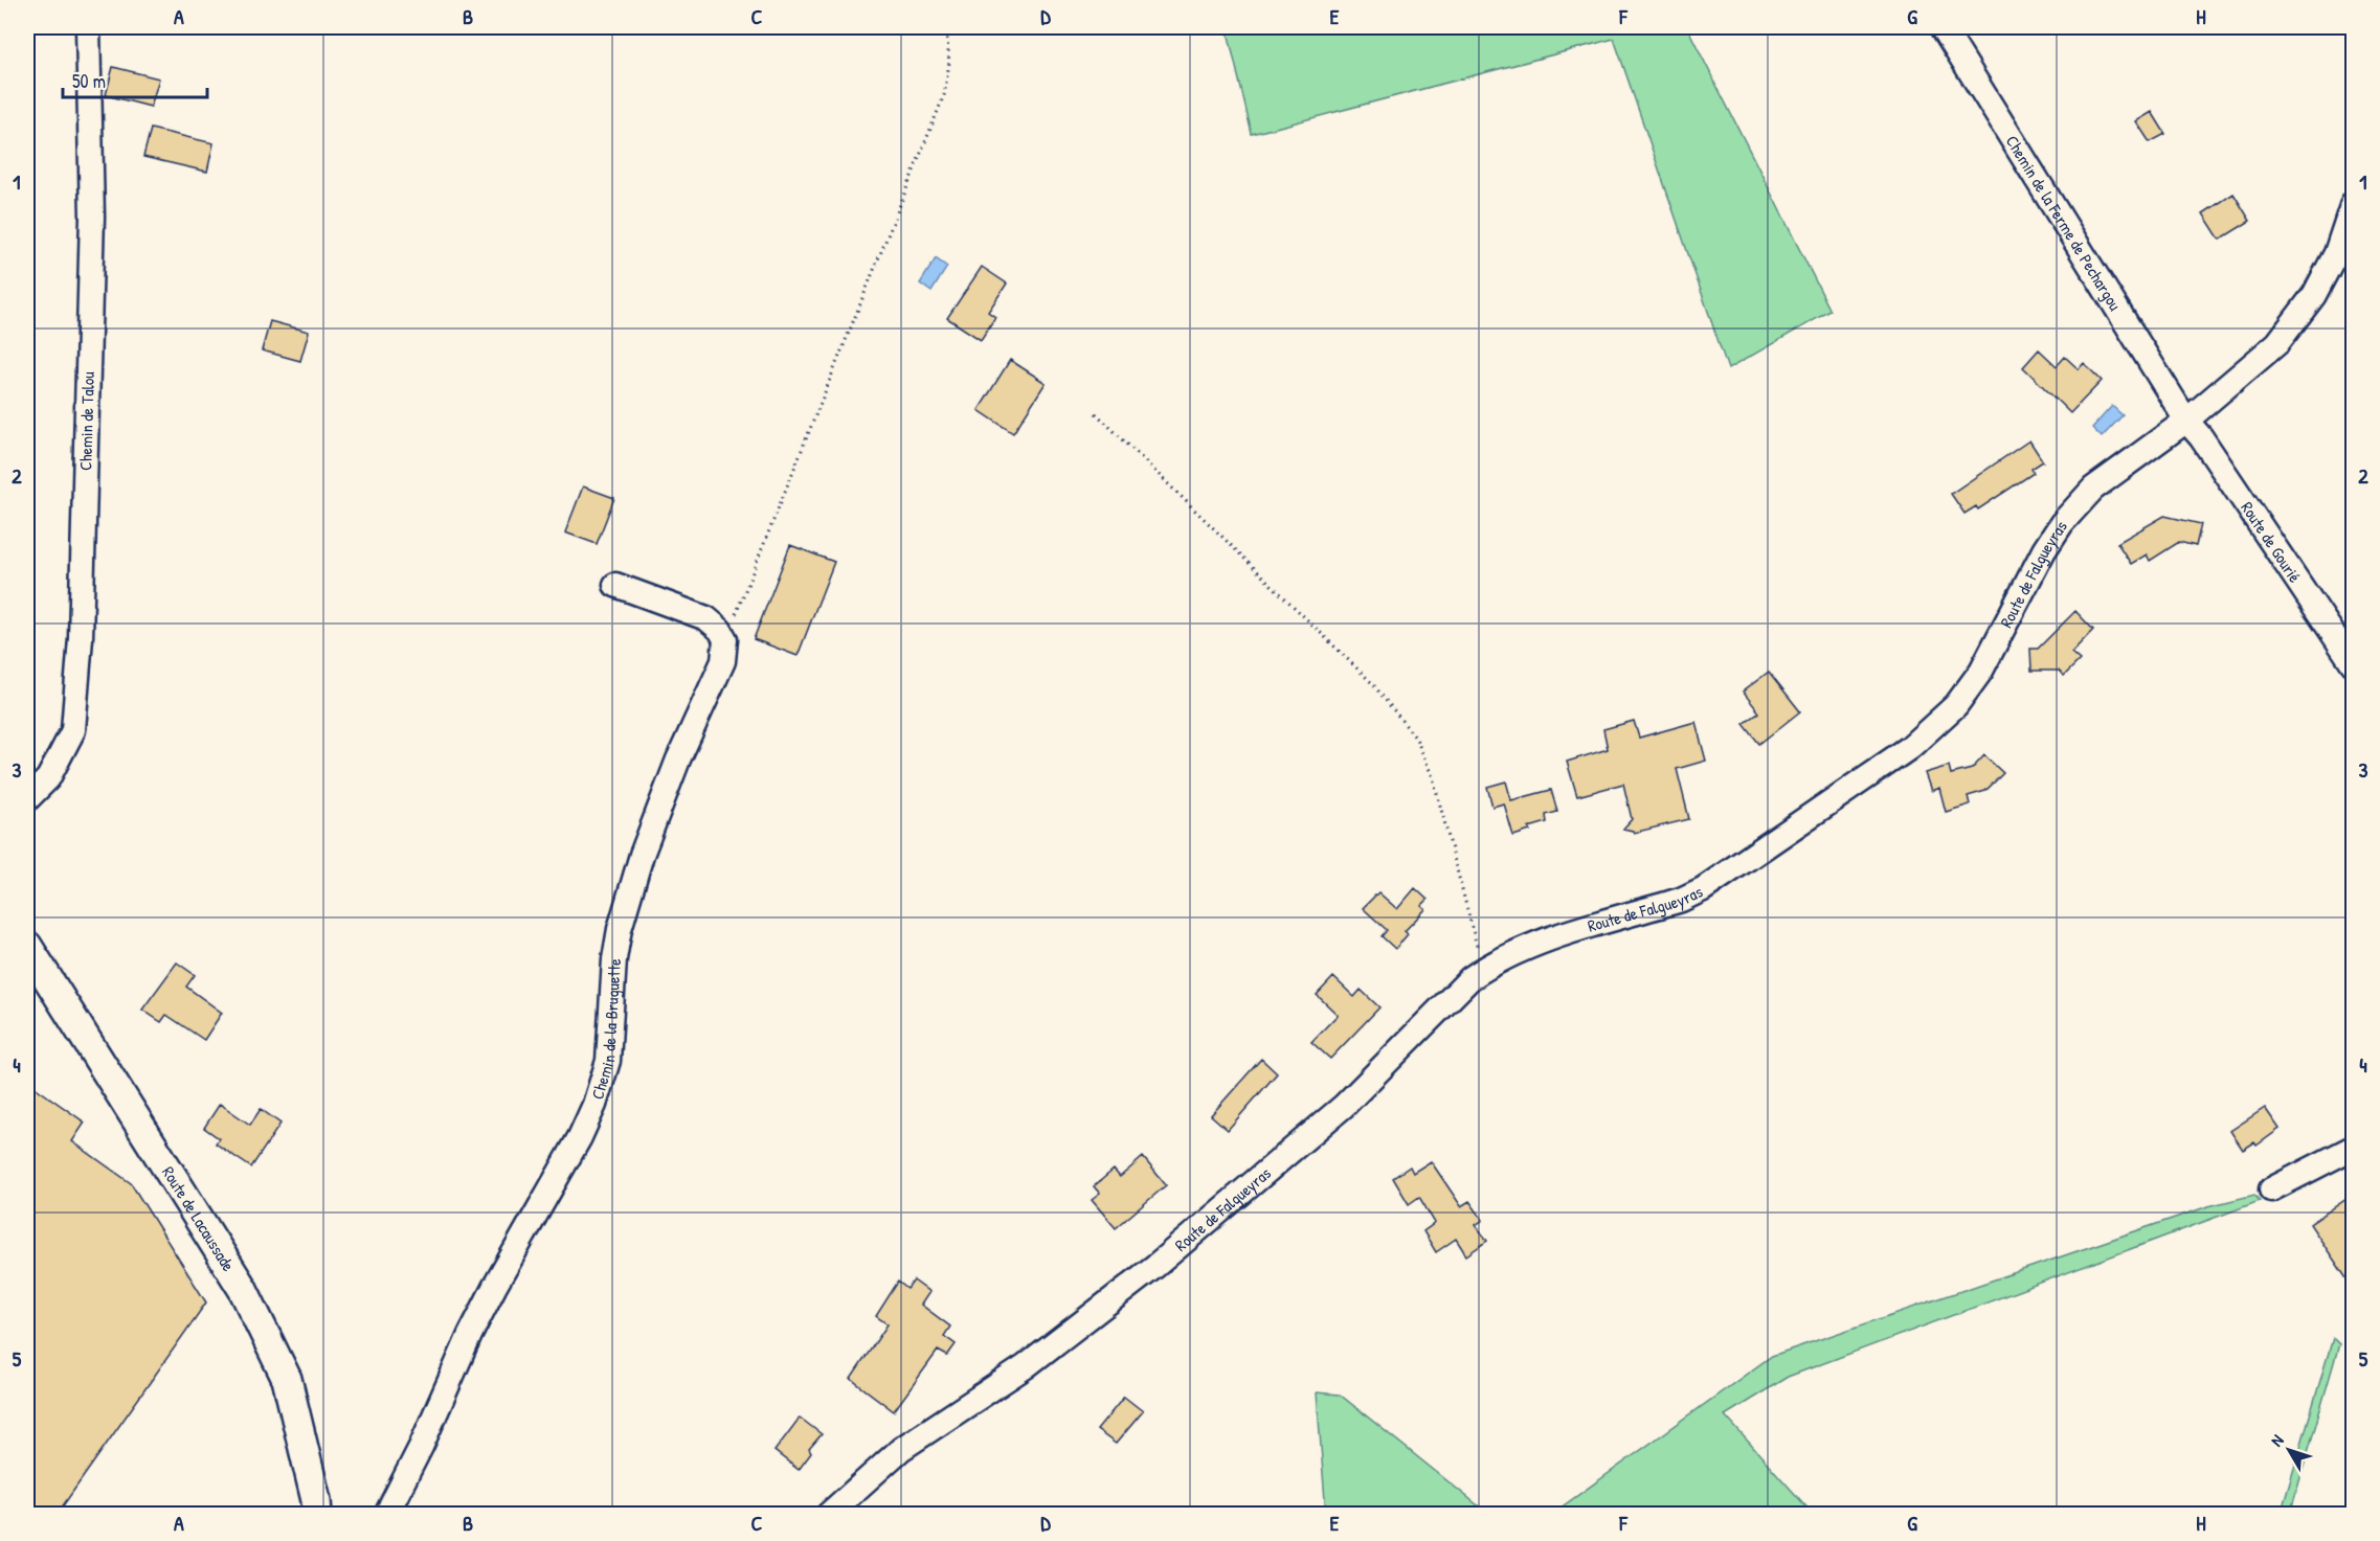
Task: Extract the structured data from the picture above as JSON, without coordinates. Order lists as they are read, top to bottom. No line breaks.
{"streets":{"street":["Chemin de la Ferme de Pechargou","Chemin de Talou","Route de Gourié","Route de Falgueyras","Chemin de la Bruguette","Route de Lacaussade"]},"crossings":[["Chemin de la Ferme de Pechargou","Route de Gourié"],["Chemin de la Ferme de Pechargou","Route de Falgueyras"],["Route de Gourié","Route de Falgueyras"]],"scale_bar":"50 m","north":"top left","grid":{"columns":["A","B","C","D","E","F","G","H"],"rows":["1","2","3","4","5"]}}
